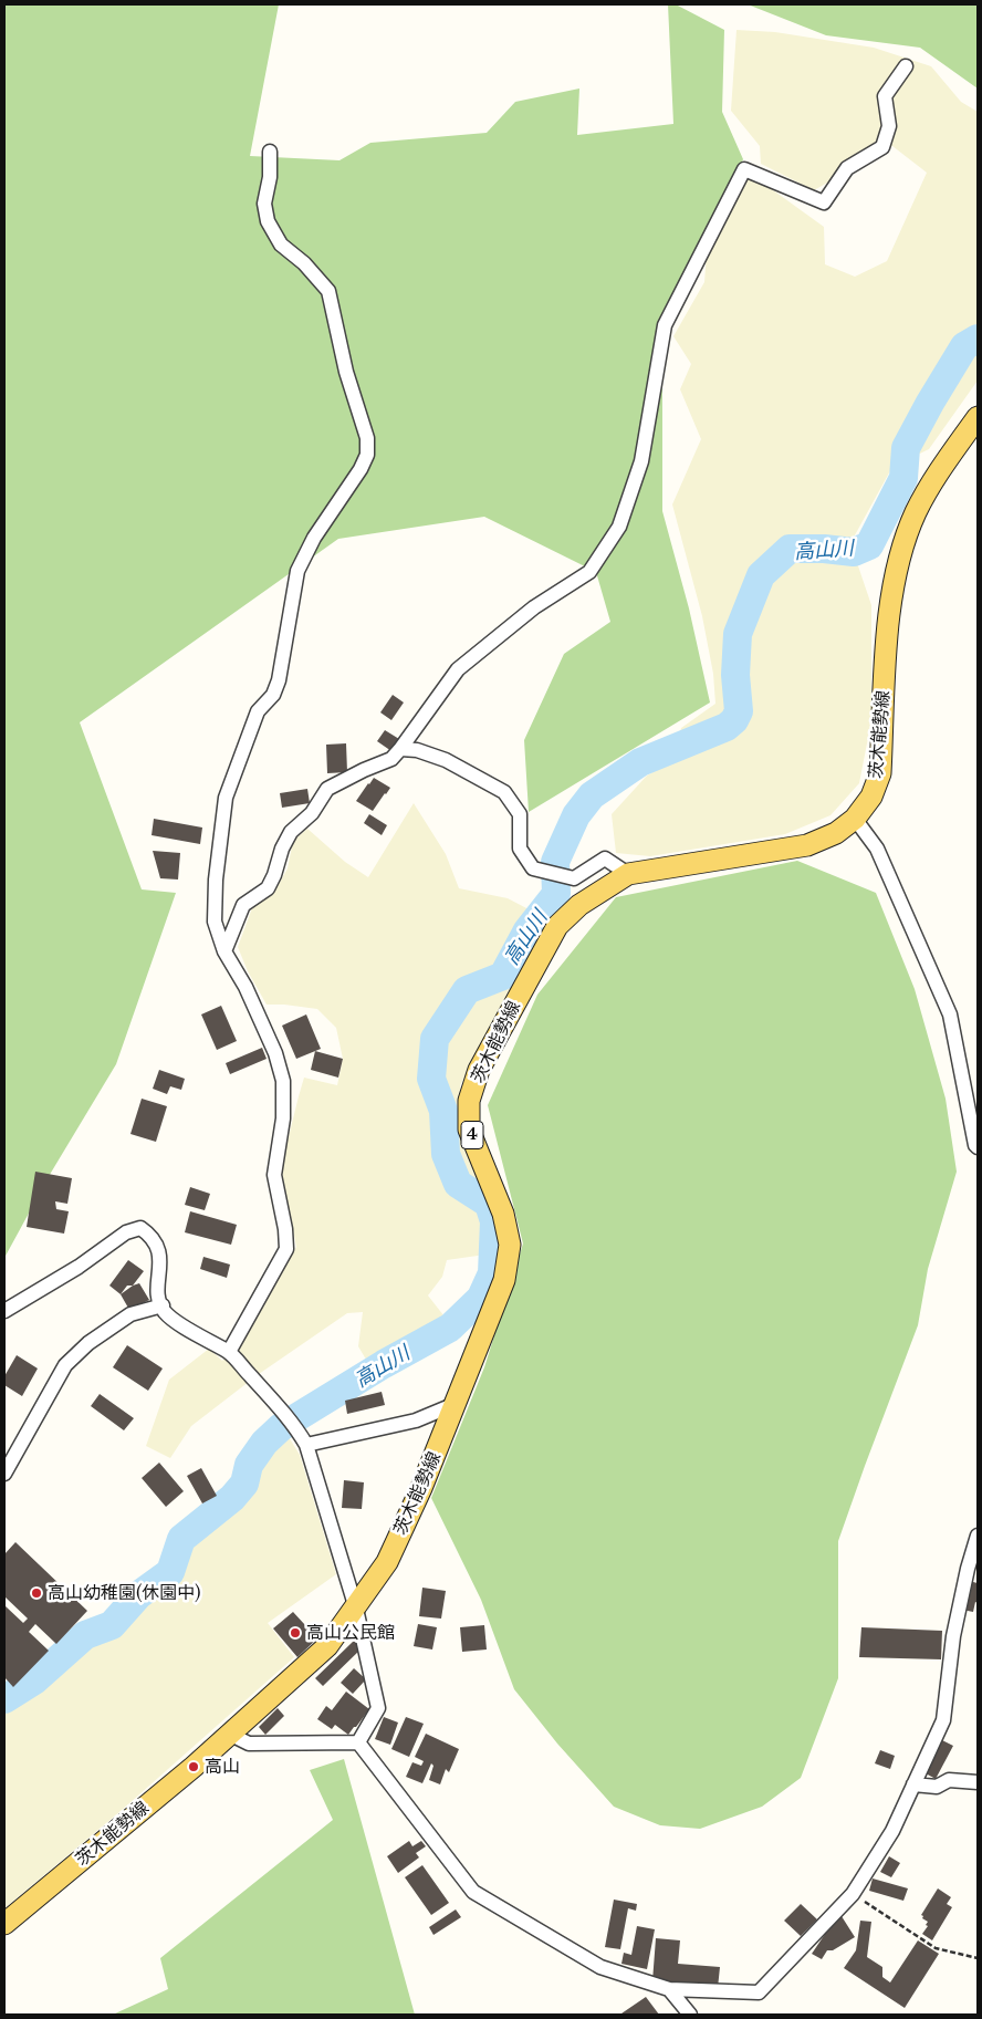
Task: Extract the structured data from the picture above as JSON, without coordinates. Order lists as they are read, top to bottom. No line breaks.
{"streets":{"main road":["茨木能勢線","4"]},"water":["高山川"],"places":["高山幼稚園(休園中)","高山公民館","高山"]}
